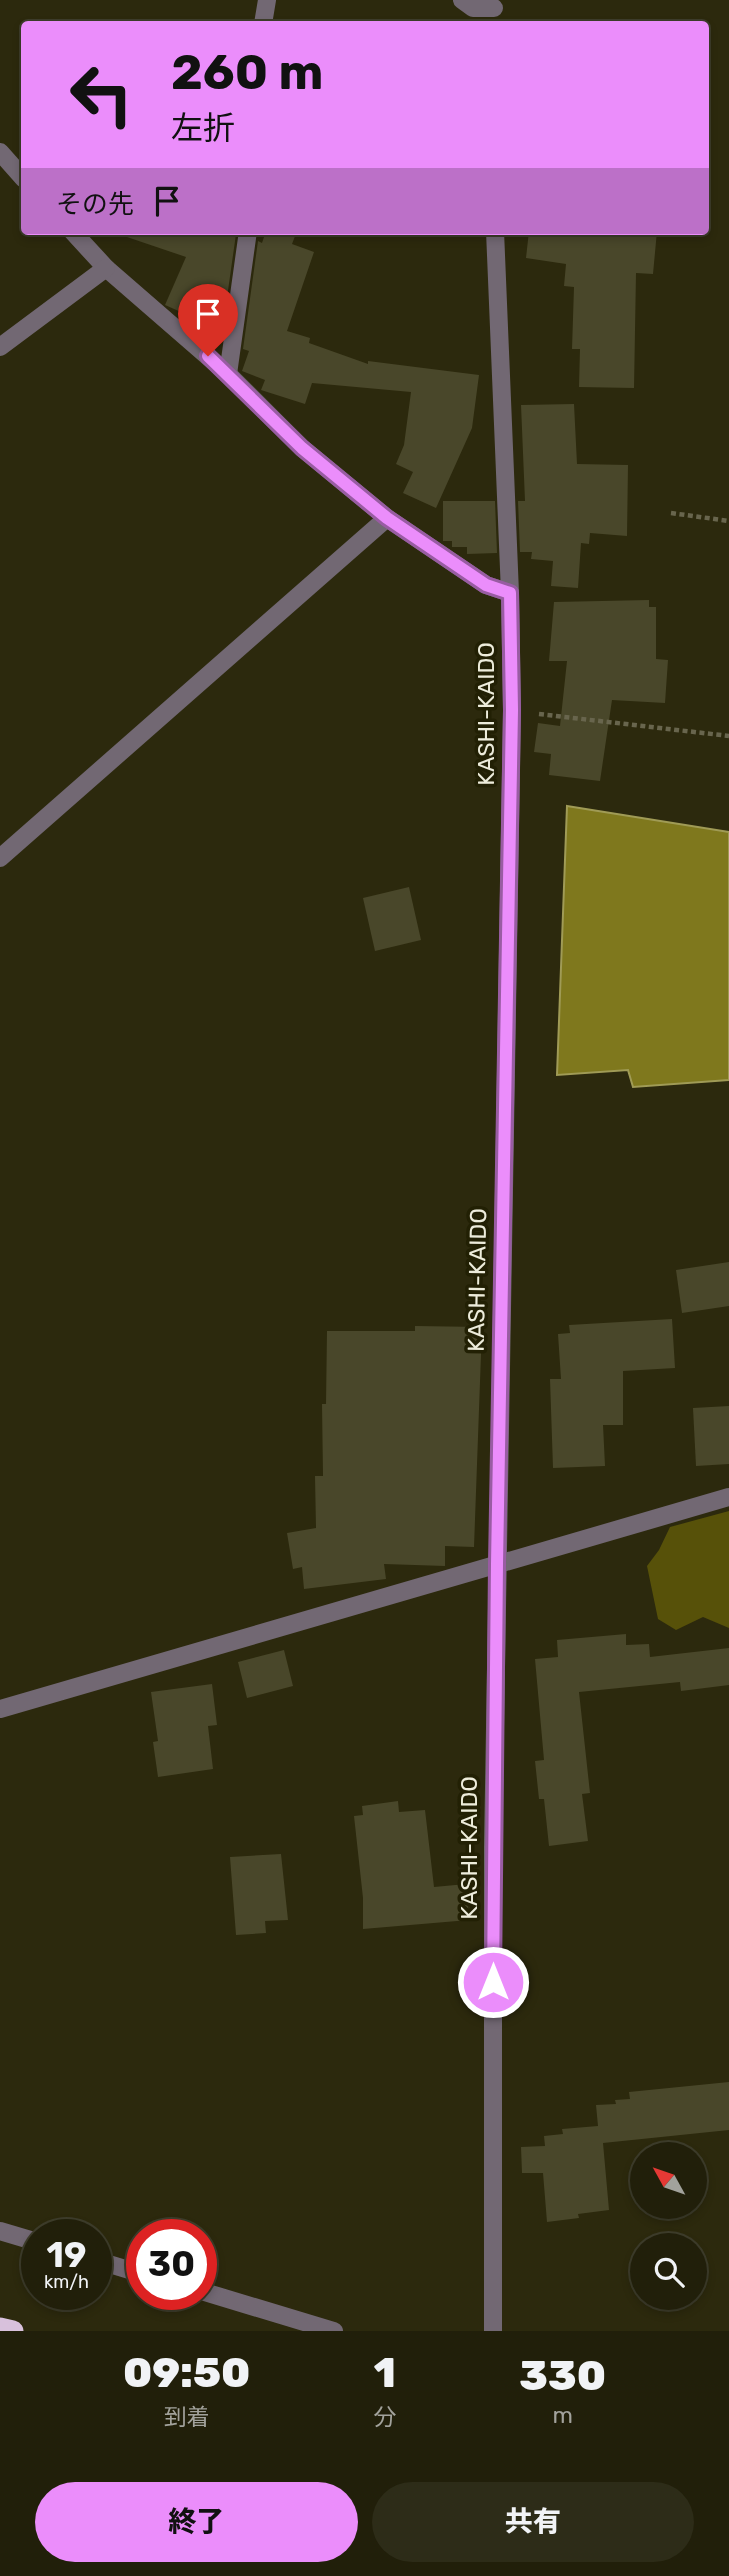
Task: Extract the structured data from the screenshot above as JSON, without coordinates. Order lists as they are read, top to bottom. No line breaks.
{"streets":{"street":["KASHI-KAIDO"]},"north":"top left","page":{"turn":["260 m","左折"],"then":"その先","speed":"19 km/h","limit":"30","eta":["09:50","到着","1","分","330","m"],"buttons":["終了","共有"]}}
